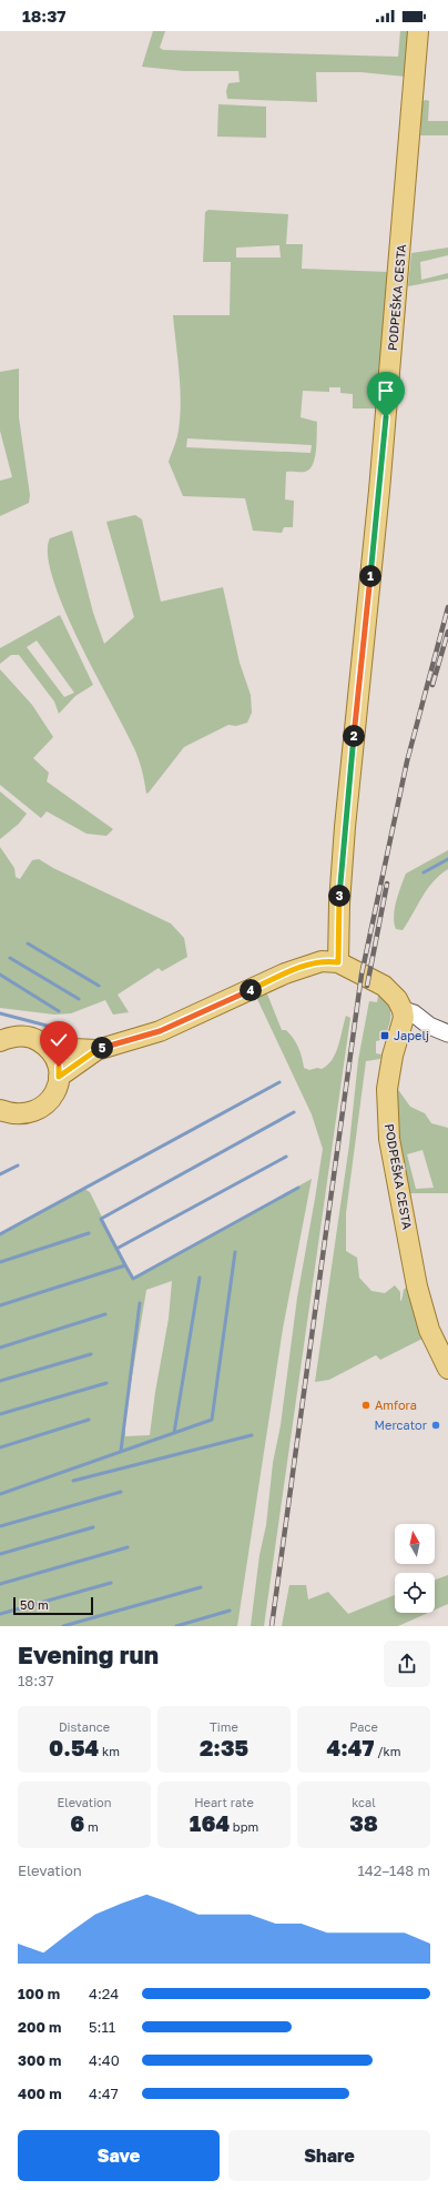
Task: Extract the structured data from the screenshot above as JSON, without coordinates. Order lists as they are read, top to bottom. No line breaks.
{"streets":{"main road":["PODPEŠKA CESTA"]},"places":{"transit":["Japelj"],"other":["Amfora","Mercator"]},"scale_bar":"50 m","north":"top","page":{"status":"18:37","pins":["1","2","3","4","5"],"scale":"50 m","heading":["Evening run","18:37"],"stats":[["Distance","0.54 km"],["Time","2:35"],["Pace","4:47 /km"],["Elevation","6 m"],["Heart rate","164 bpm"],["kcal","38"]],"chart":["Elevation","142–148 m"],"list":[{"name":"100 m","note":"4:24"},{"name":"200 m","note":"5:11"},{"name":"300 m","note":"4:40"},{"name":"400 m","note":"4:47"}],"buttons":["Save","Share"]}}
